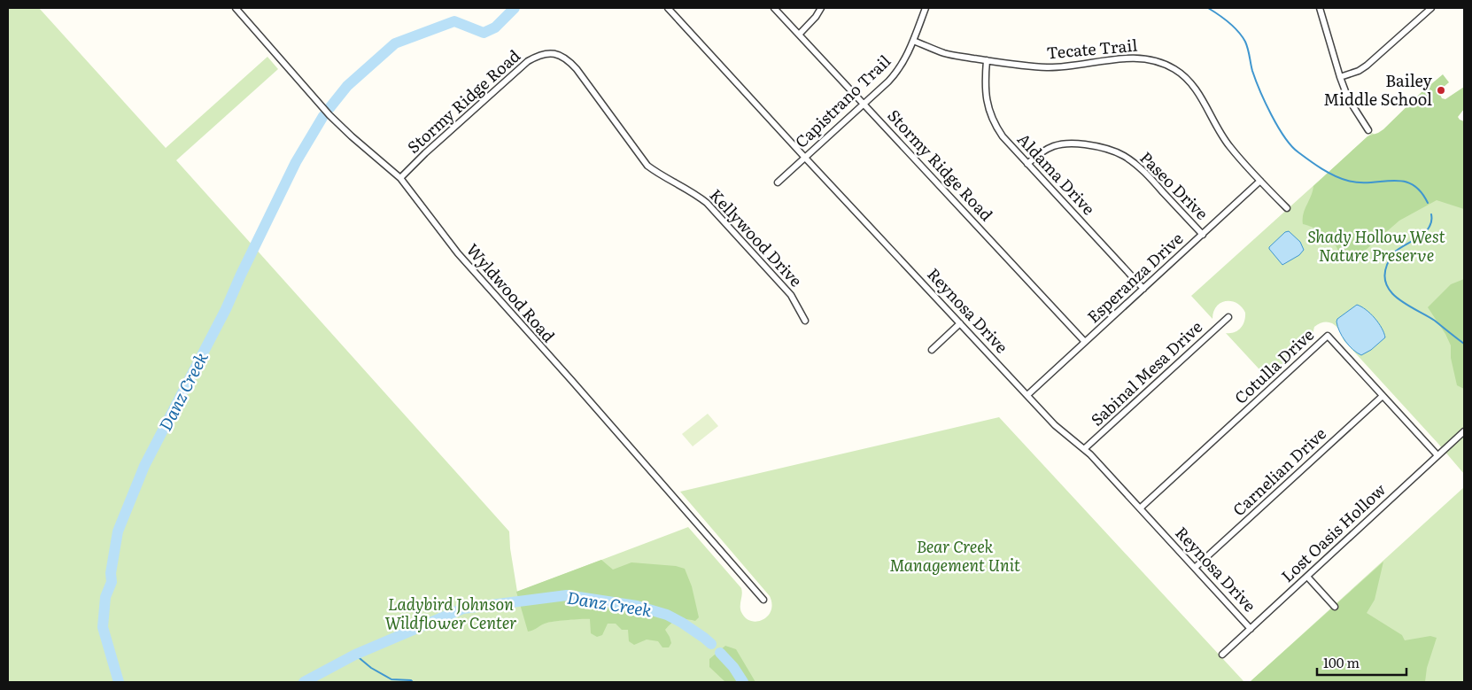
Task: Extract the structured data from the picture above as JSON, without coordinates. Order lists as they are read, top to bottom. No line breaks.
{"streets":{"street":["Tecate Trail","Stormy Ridge Road","Capistrano Trail","Aldama Drive","Paseo Drive","Kellywood Drive","Esperanza Drive","Wyldwood Road","Reynosa Drive","Cotulla Drive","Sabinal Mesa Drive","Carnelian Drive","Lost Oasis Hollow"]},"crossings":[["Tecate Trail","Capistrano Trail"],["Tecate Trail","Aldama Drive"],["Tecate Trail","Esperanza Drive"],["Stormy Ridge Road","Capistrano Trail"],["Stormy Ridge Road","Kellywood Drive"],["Stormy Ridge Road","Esperanza Drive"],["Stormy Ridge Road","Wyldwood Road"],["Capistrano Trail","Reynosa Drive"],["Aldama Drive","Paseo Drive"],["Aldama Drive","Esperanza Drive"],["Paseo Drive","Esperanza Drive"],["Esperanza Drive","Reynosa Drive"],["Reynosa Drive","Cotulla Drive"],["Reynosa Drive","Sabinal Mesa Drive"],["Reynosa Drive","Carnelian Drive"],["Reynosa Drive","Lost Oasis Hollow"],["Cotulla Drive","Carnelian Drive"],["Cotulla Drive","Lost Oasis Hollow"]],"water":["Danz Creek"],"parks":["Shady Hollow West Nature Preserve","Bear Creek Management Unit","Ladybird Johnson Wildflower Center"],"places":["Bailey Middle School"],"scale_bar":"100 m"}
